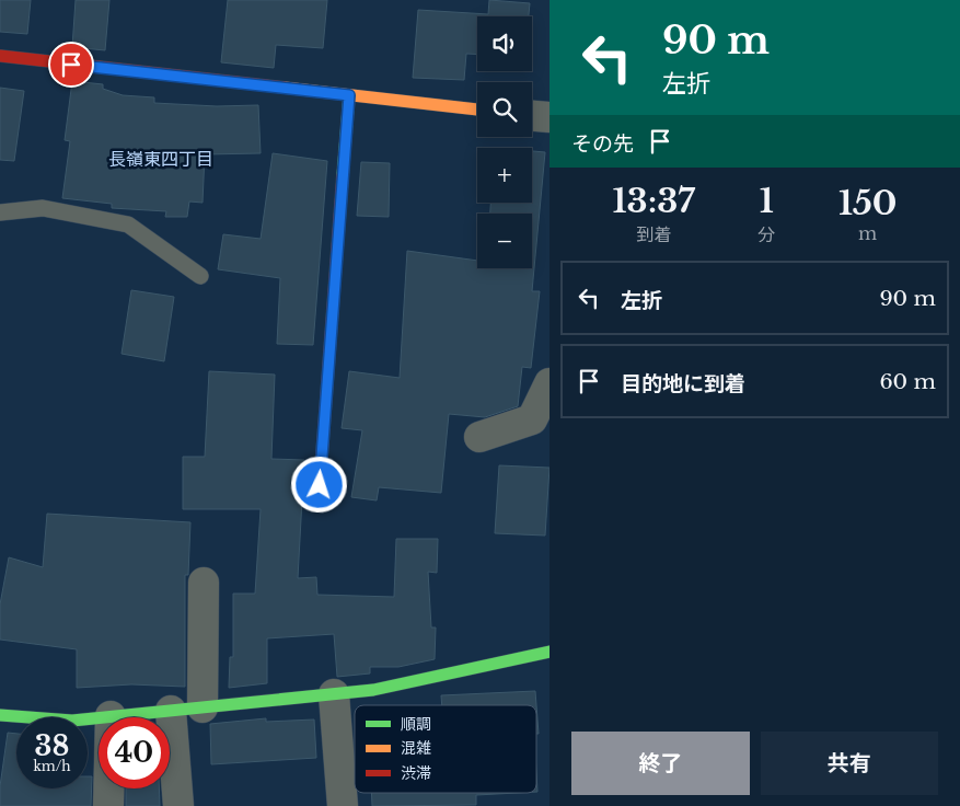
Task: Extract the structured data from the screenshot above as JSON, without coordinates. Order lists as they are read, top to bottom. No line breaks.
{"districts":["長嶺東四丁目"],"legend":["順調","混雑","渋滞"],"page":{"turn":["90 m","左折"],"map_buttons":["+","−"],"then":"その先","eta":["13:37","到着","1","分","150","m"],"list":[{"name":"左折","value":"90 m"},{"name":"目的地に到着","value":"60 m"}],"speed":"38 km/h","limit":"40","buttons":["終了","共有"]}}
